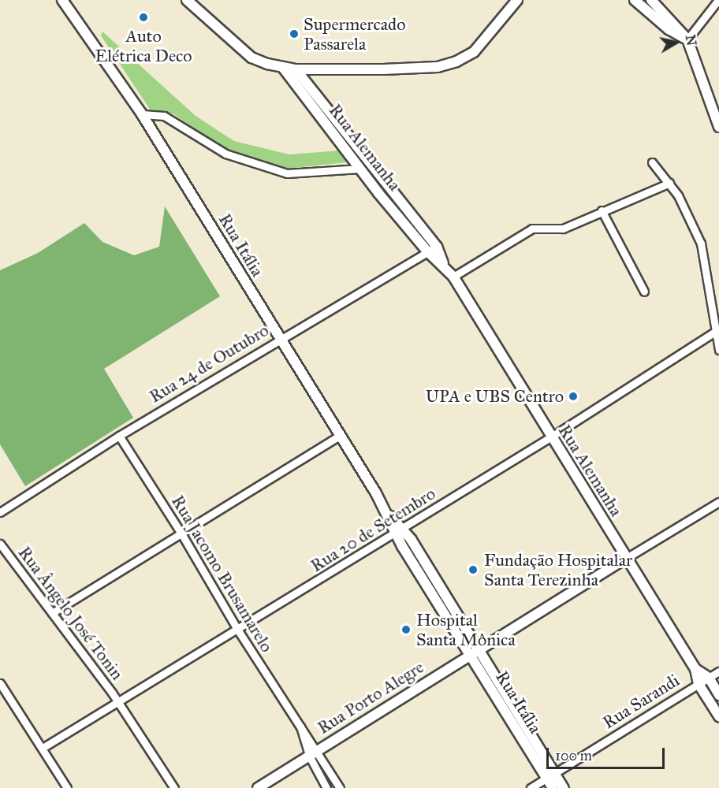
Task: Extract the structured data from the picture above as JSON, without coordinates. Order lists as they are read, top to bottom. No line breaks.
{"streets":{"main road":["Rua Alemanha","Rua Itália","Rua Porto Alegre"],"street":["Rua 24 de Outubro","Rua 20 de Setembro","Rua Jacomo Brusamarelo","Rua Ângelo José Tonin","Rua Sarandi"]},"crossings":[["Rua Alemanha","Rua 24 de Outubro"],["Rua Alemanha","Rua 20 de Setembro"],["Rua Alemanha","Rua Porto Alegre"],["Rua Alemanha","Rua Sarandi"],["Rua Itália","Rua 24 de Outubro"],["Rua Itália","Rua 20 de Setembro"],["Rua Itália","Rua Porto Alegre"],["Rua Itália","Rua Sarandi"],["Rua 24 de Outubro","Rua Jacomo Brusamarelo"],["Rua 20 de Setembro","Rua Jacomo Brusamarelo"],["Rua 20 de Setembro","Rua Ângelo José Tonin"],["Rua Jacomo Brusamarelo","Rua Porto Alegre"]],"places":["Auto Elétrica Deco","Supermercado Passarela","UPA e UBS Centro","Fundação Hospitalar Santa Terezinha","Hospital Santa Mônica"],"scale_bar":"100 m","north":"right"}
